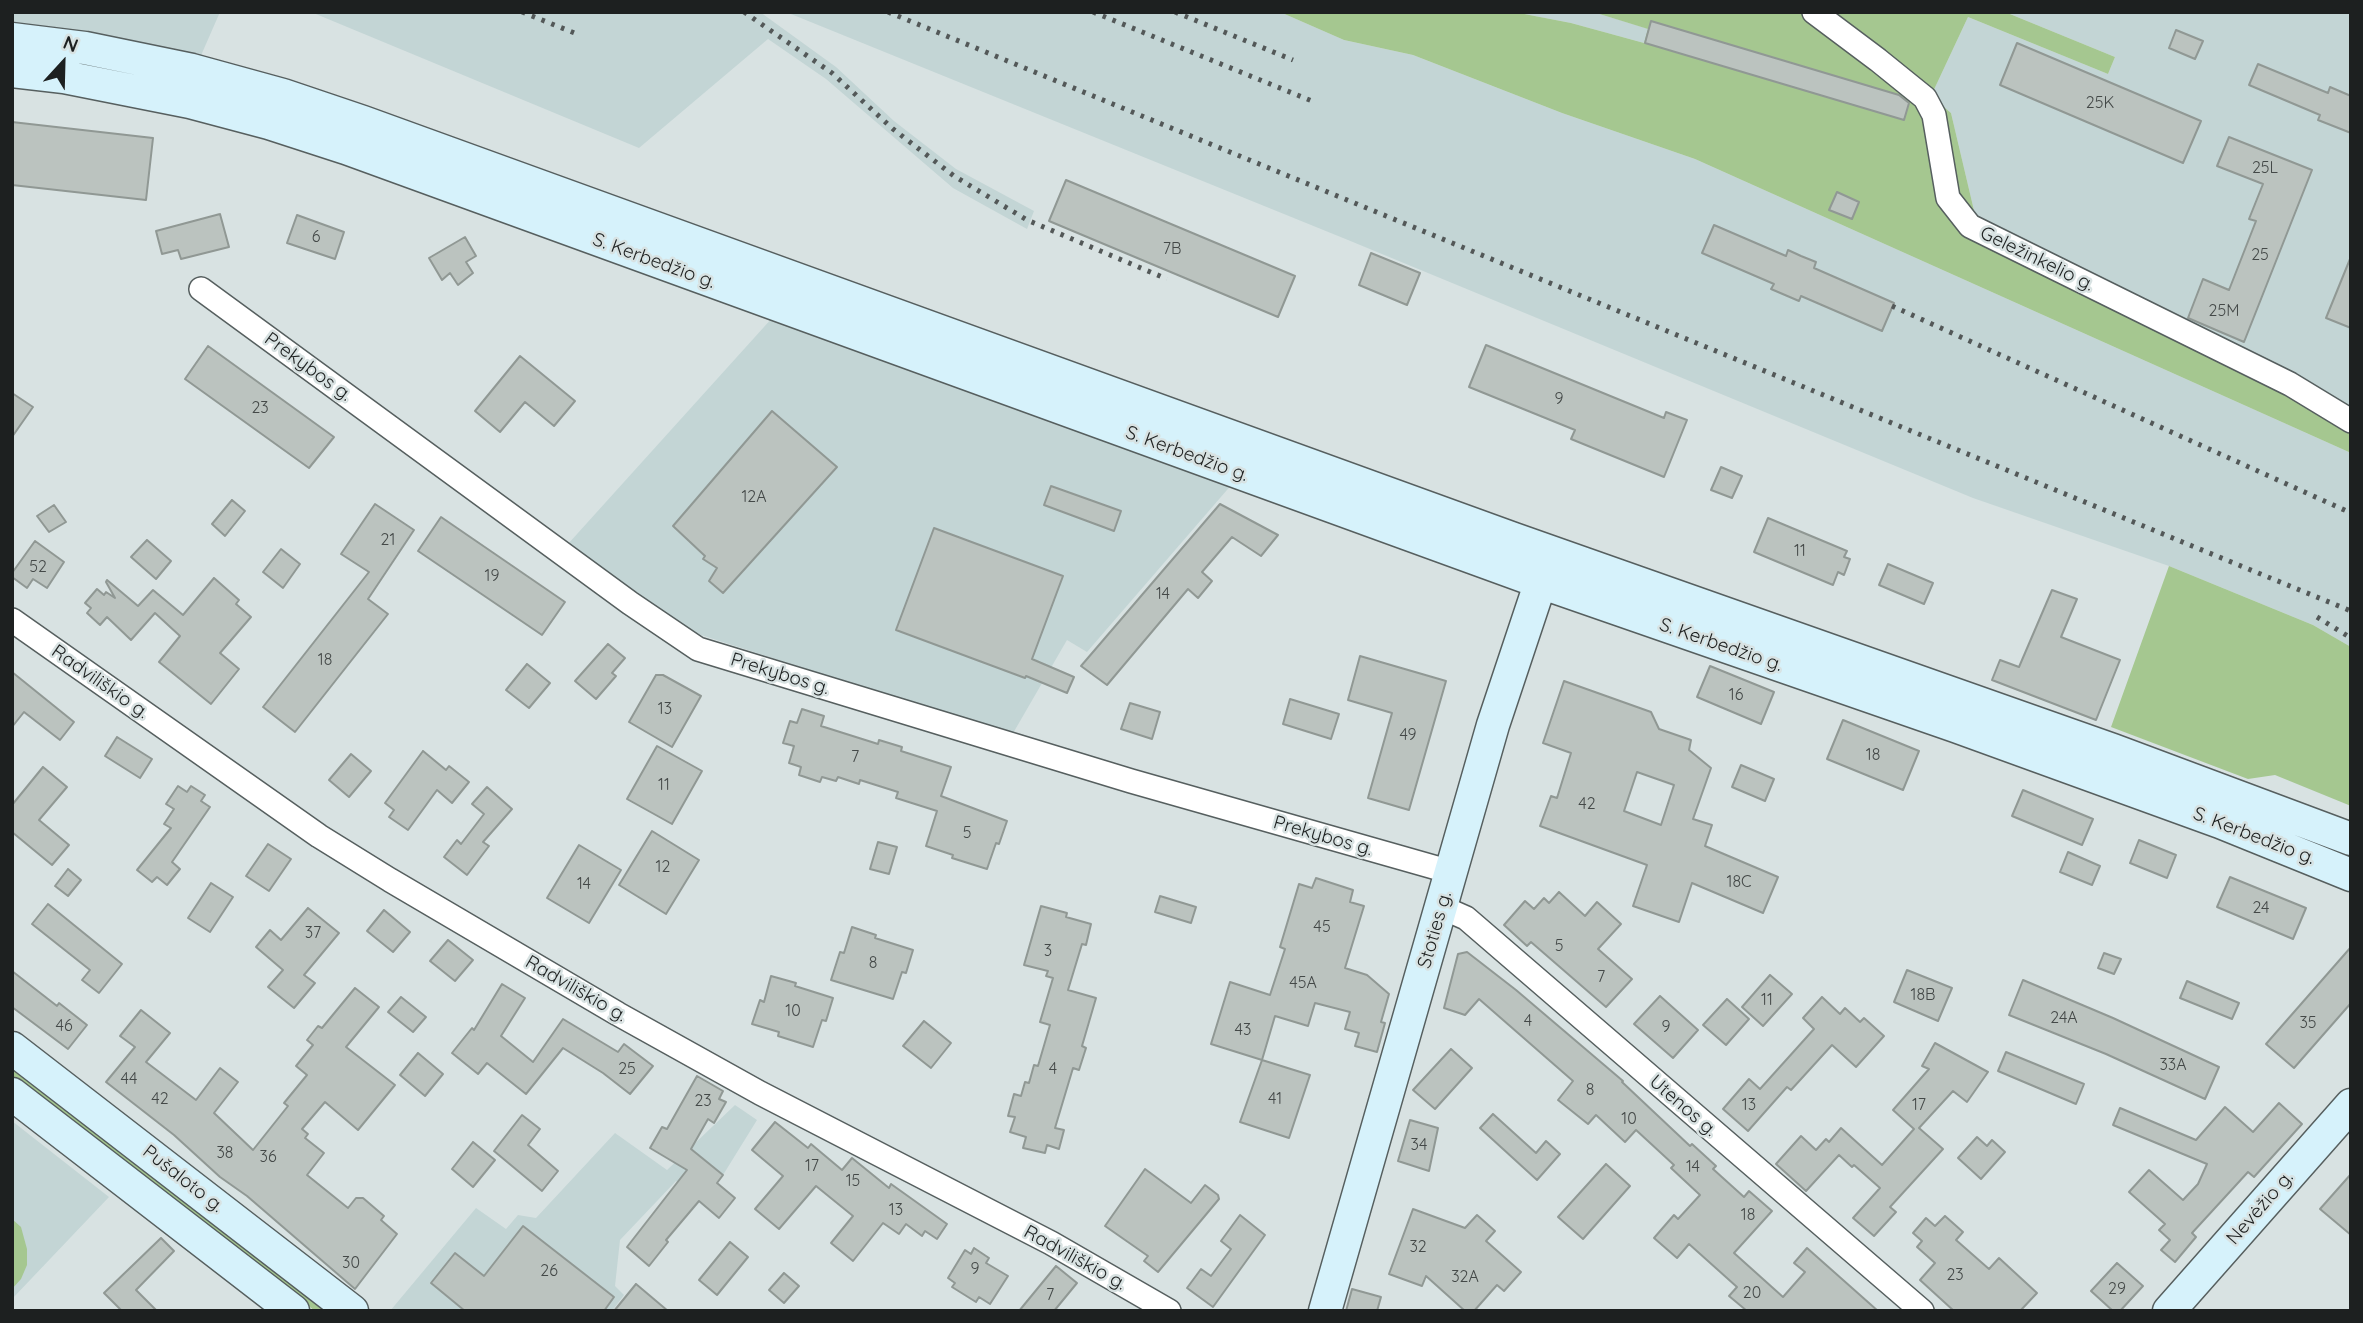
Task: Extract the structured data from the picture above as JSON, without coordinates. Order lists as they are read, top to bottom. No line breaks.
{"streets":{"main road":["S. Kerbedžio g.","Stoties g.","Pušaloto g.","Nevėžio g."],"street":["Geležinkelio g.","Prekybos g.","Radviliškio g.","Utenos g."]},"crossings":[["S. Kerbedžio g.","Stoties g."],["Prekybos g.","Stoties g."],["Stoties g.","Utenos g."]],"house_numbers":["25K","25L","6","7B","25","25M","9","23","12A","21","11","52","19","14","18","16","13","49","18","7","11","42","5","12","18C","14","24","45","37","5","3","8","7","45A","18B","11","10","24A","4","35","46","9","43","33A","25","4","44","8","42","41","23","13","17","10","34","38","36","17","14","15","13","18","32","30","9","26","23","32A","29","20","7"],"north":"top"}
